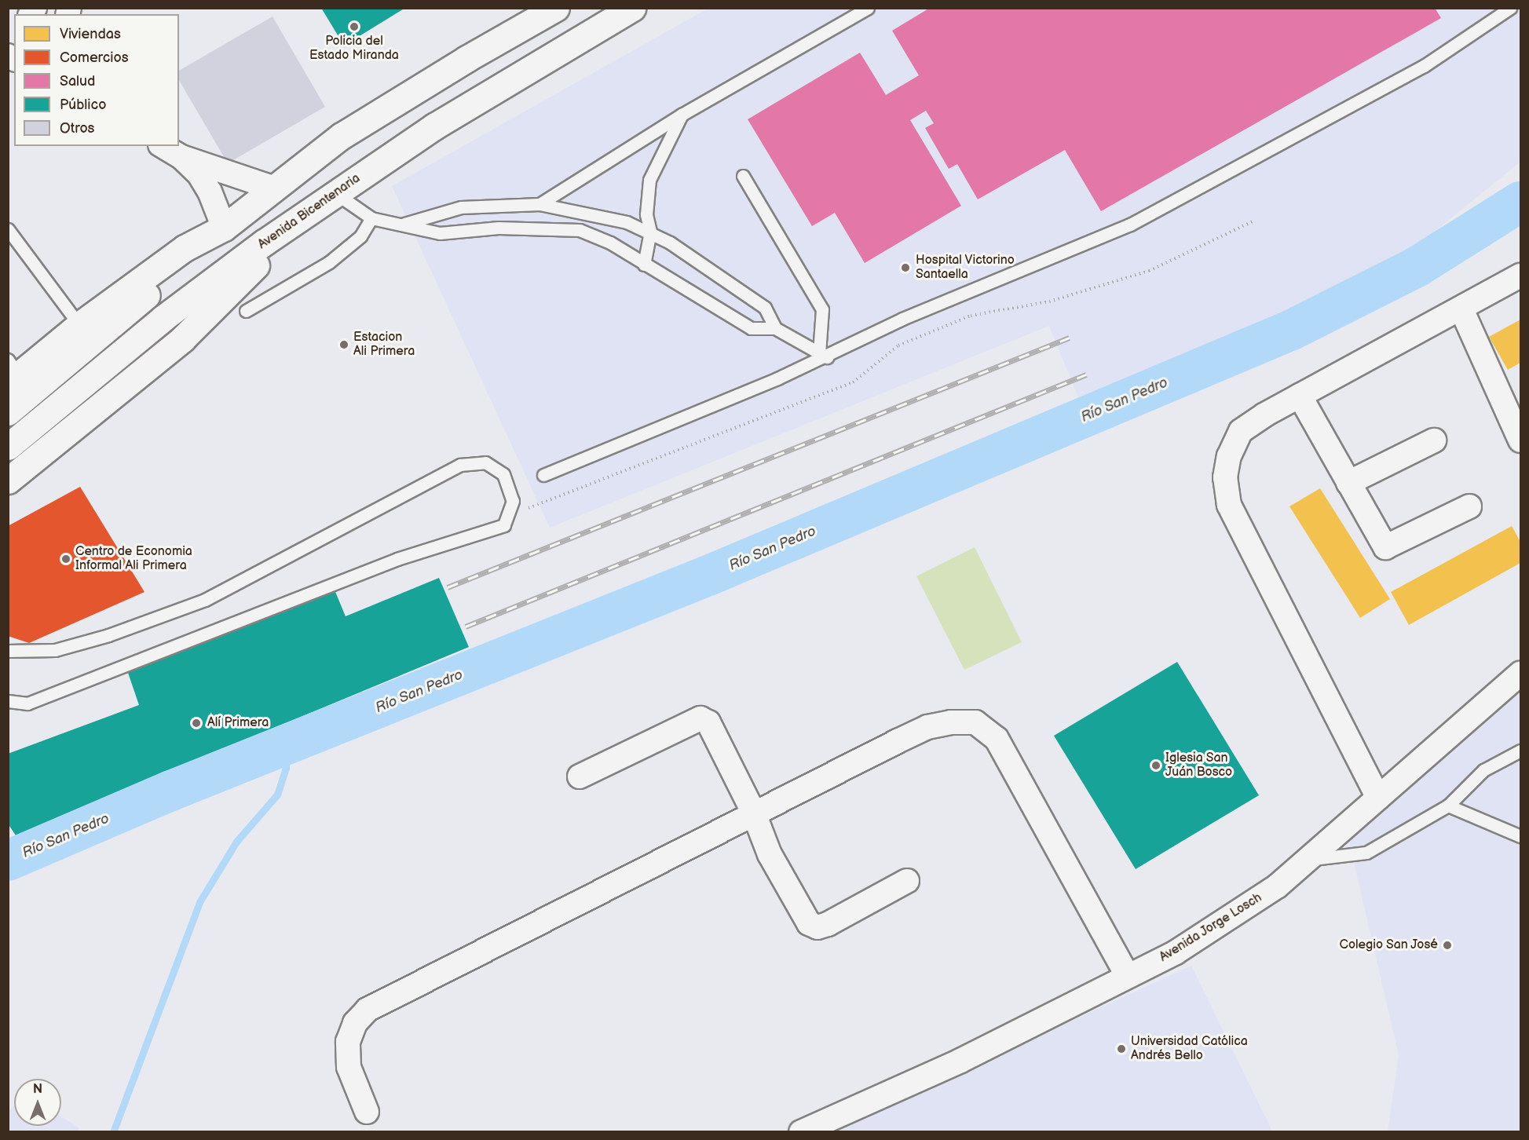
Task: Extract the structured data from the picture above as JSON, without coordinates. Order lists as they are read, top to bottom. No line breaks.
{"streets":{"main road":["Avenida Bicentenaria"],"street":["Avenida Jorge Losch"]},"water":["Río San Pedro"],"places":["Policia del Estado Miranda","Hospital Victorino Santaella","Estacion Ali Primera","Centro de Economia Informal Ali Primera","Alí Primera","Iglesia San Juán Bosco","Colegio San José","Universidad Católica Andrés Bello"],"legend":["Viviendas","Comercios","Salud","Público","Otros"],"north":"top"}
